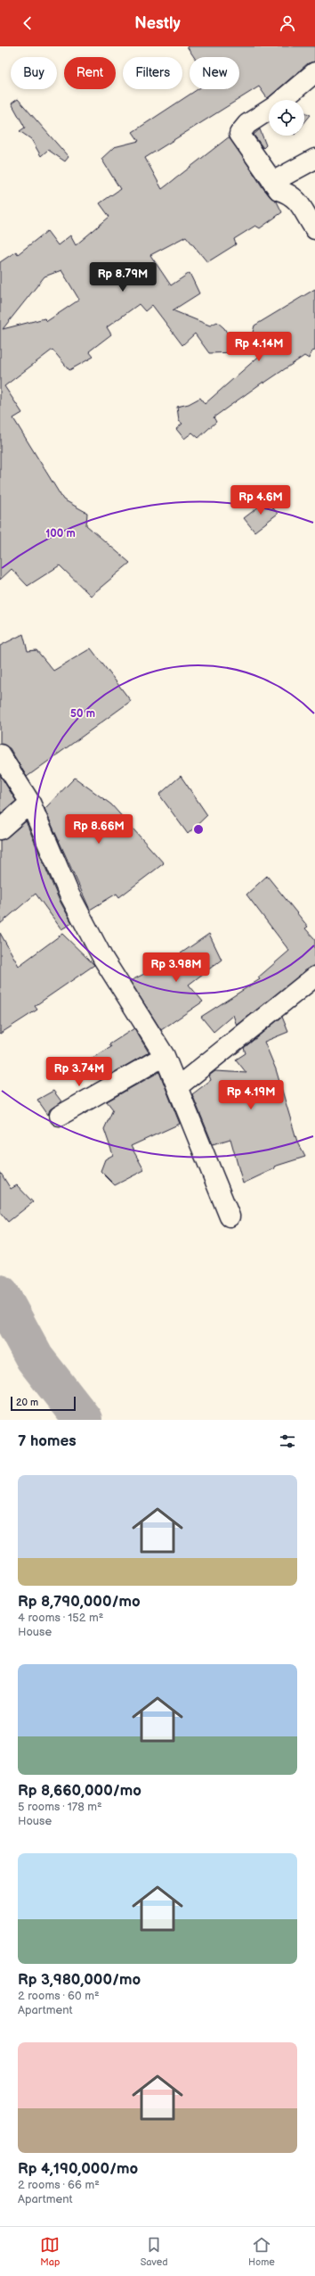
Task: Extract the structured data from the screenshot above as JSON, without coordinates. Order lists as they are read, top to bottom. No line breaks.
{"scale_bar":"20 m","page":{"header":"Nestly","chip":["Buy","Rent","Filters","New"],"price":["Rp 8.79M","Rp 4.14M","Rp 4.6M","Rp 8.66M","Rp 3.98M","Rp 3.74M","Rp 4.19M"],"scale":"20 m","heading":"7 homes","list":[{"name":"Rp 8,790,000/mo","note":"4 rooms · 152 m² · House"},{"name":"Rp 8,660,000/mo","note":"5 rooms · 178 m² · House"},{"name":"Rp 3,980,000/mo","note":"2 rooms · 60 m² · Apartment"},{"name":"Rp 4,190,000/mo","note":"2 rooms · 66 m² · Apartment"}],"tabs":["Map","Saved","Home"]},"rings":["100 m","50 m"]}
